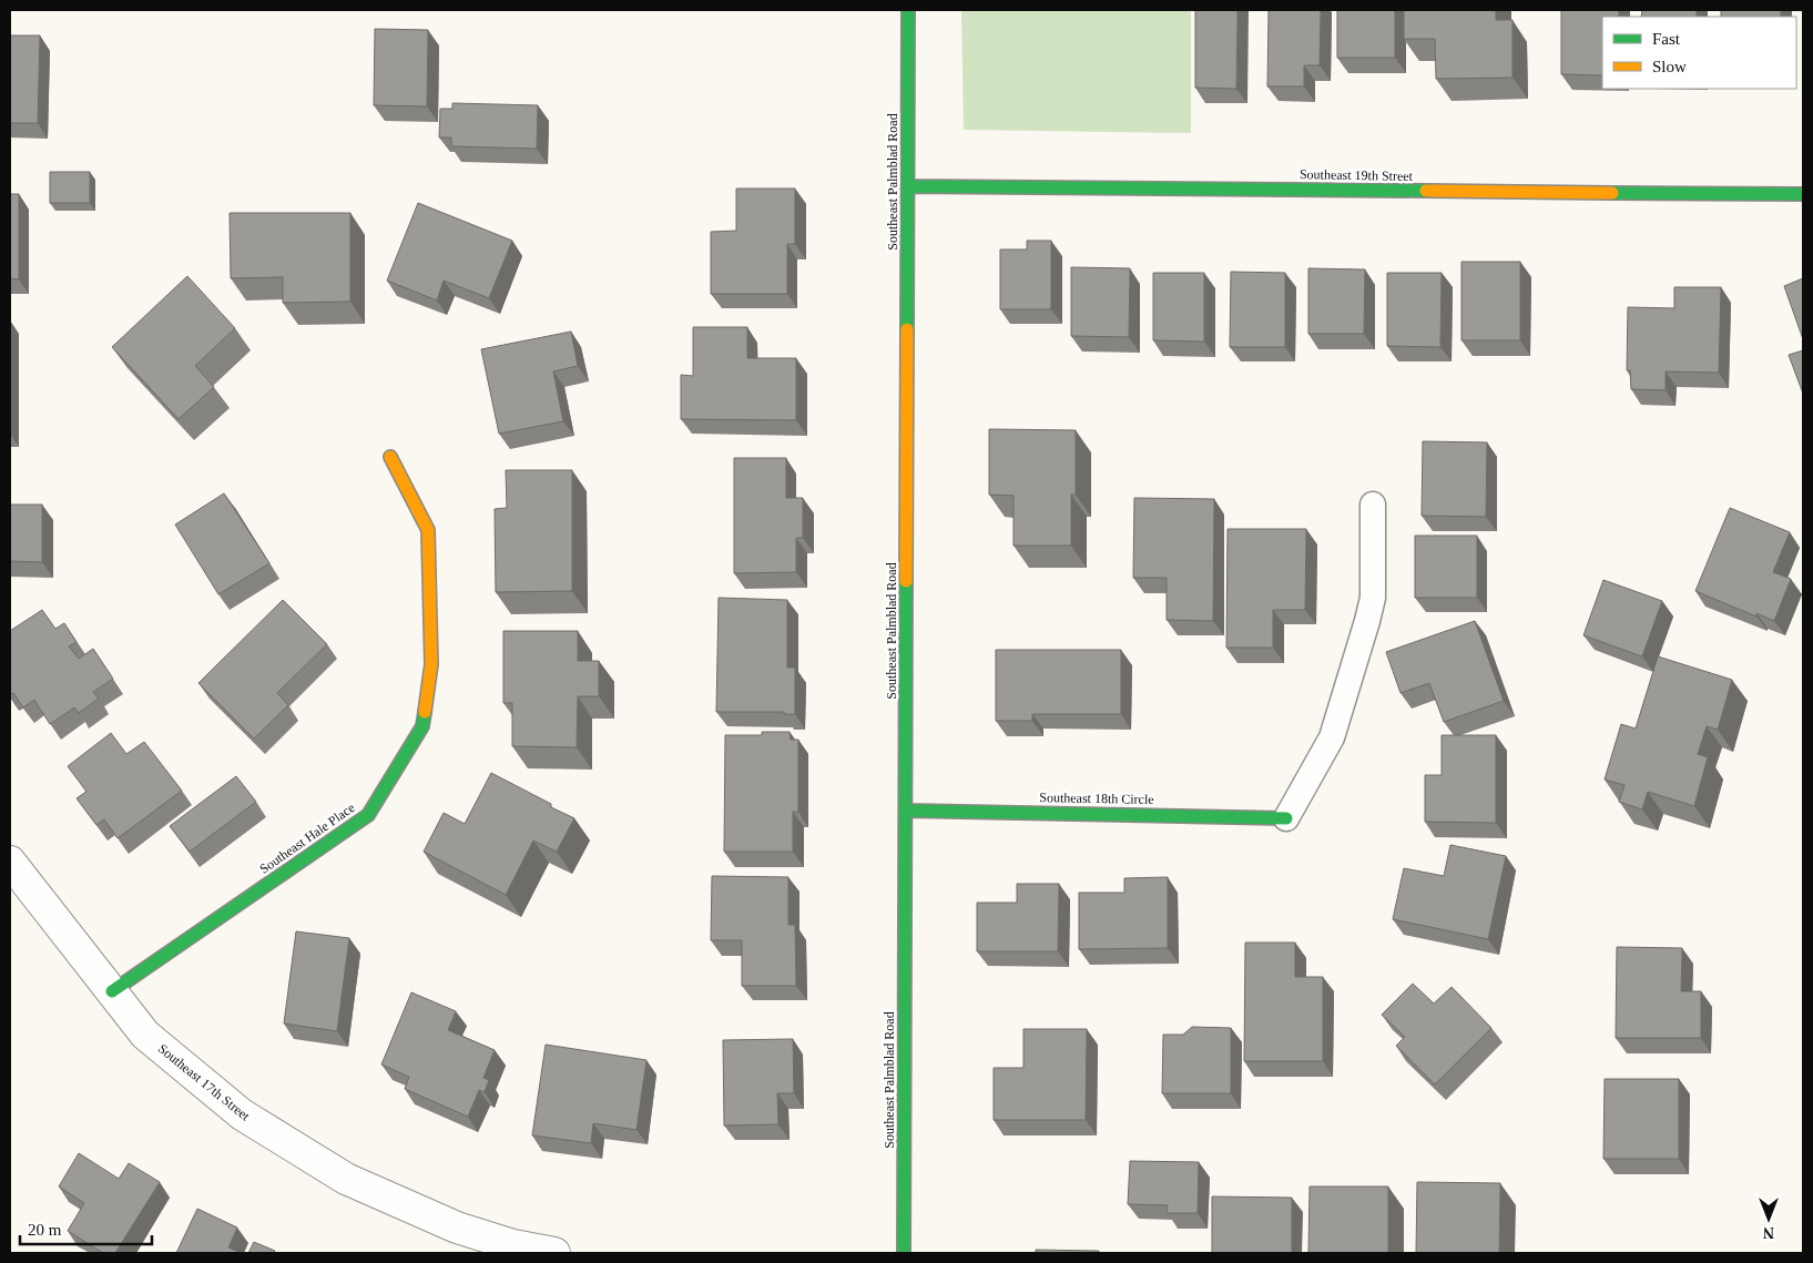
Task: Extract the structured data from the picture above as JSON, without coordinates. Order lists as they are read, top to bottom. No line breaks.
{"streets":{"street":["Southeast 19th Street","Southeast Palmblad Road","Southeast 18th Circle","Southeast Hale Place","Southeast 17th Street"]},"crossings":[["Southeast 19th Street","Southeast Palmblad Road"],["Southeast Palmblad Road","Southeast 18th Circle"],["Southeast Hale Place","Southeast 17th Street"]],"legend":["Fast","Slow"],"scale_bar":"20 m","north":"bottom"}
